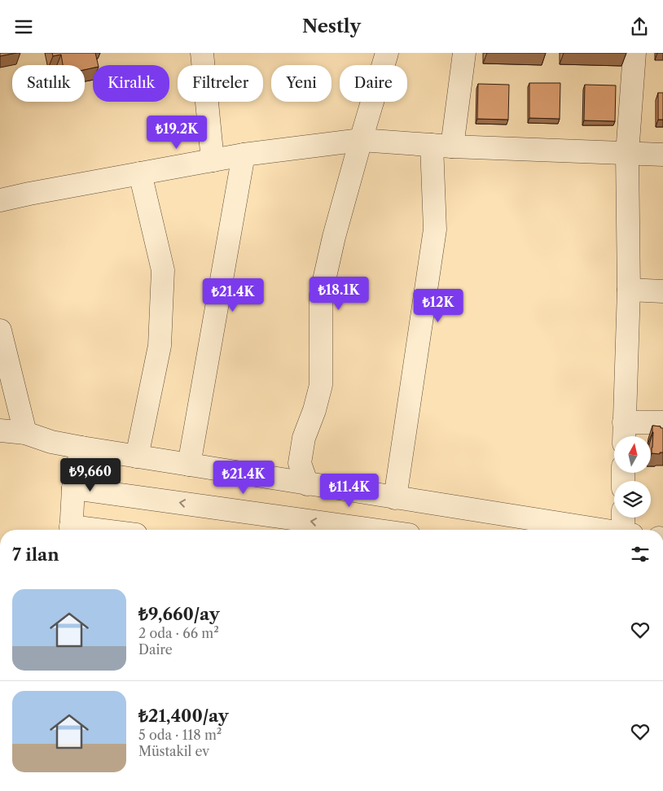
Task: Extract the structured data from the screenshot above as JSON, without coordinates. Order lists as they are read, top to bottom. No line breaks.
{"north":"top","page":{"header":"Nestly","chip":["Satılık","Kiralık","Filtreler","Yeni","Daire"],"price":["₺19.2K","₺18.1K","₺21.4K","₺12K","₺9,660","₺21.4K","₺11.4K"],"heading":"7 ilan","list":[{"name":"₺9,660/ay","note":"2 oda · 66 m² · Daire"},{"name":"₺21,400/ay","note":"5 oda · 118 m² · Müstakil ev"}]}}
